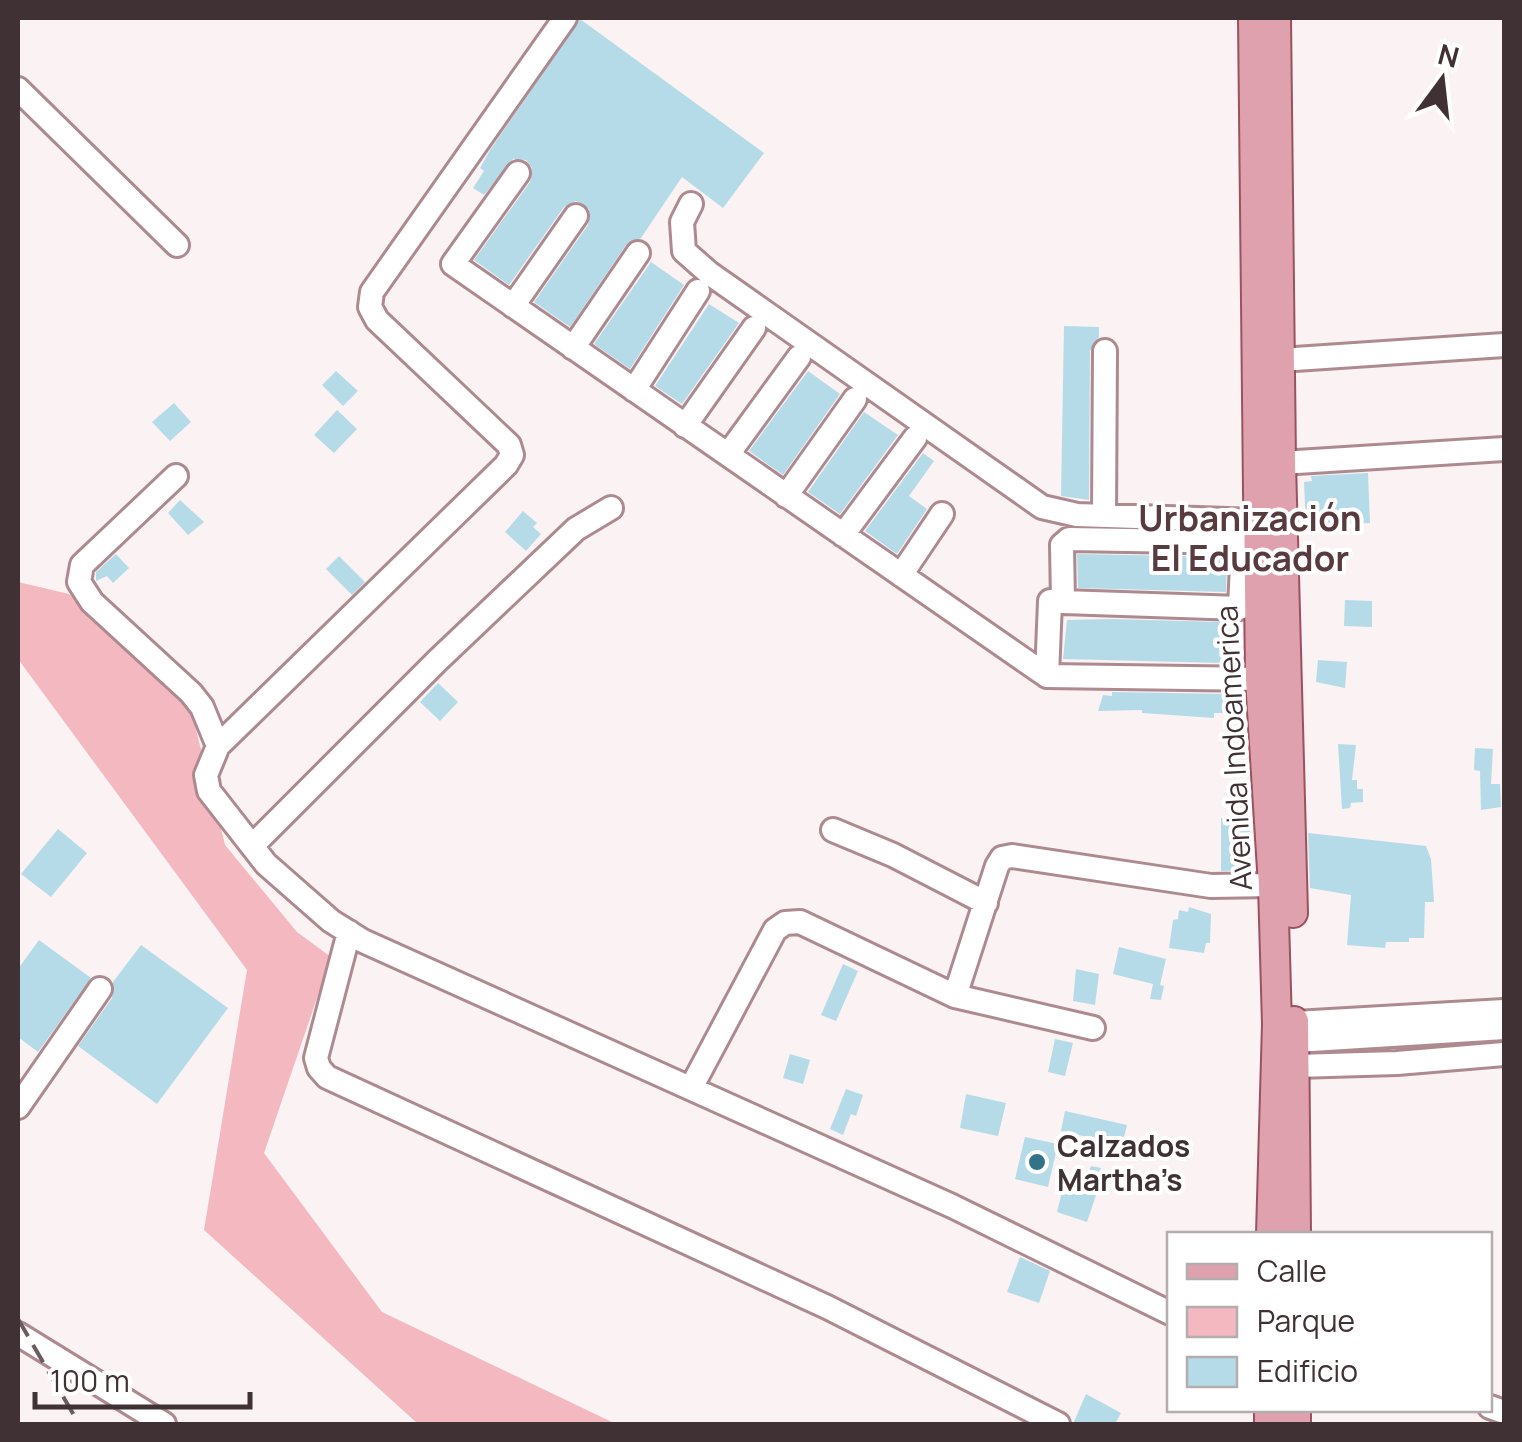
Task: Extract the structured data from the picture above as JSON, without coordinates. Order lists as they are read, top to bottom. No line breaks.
{"streets":{"main road":["Avenida Indoamerica"]},"districts":["Urbanización El Educador"],"places":["Calzados Martha’s"],"legend":["Calle","Parque","Edificio"],"scale_bar":"100 m","north":"top"}
